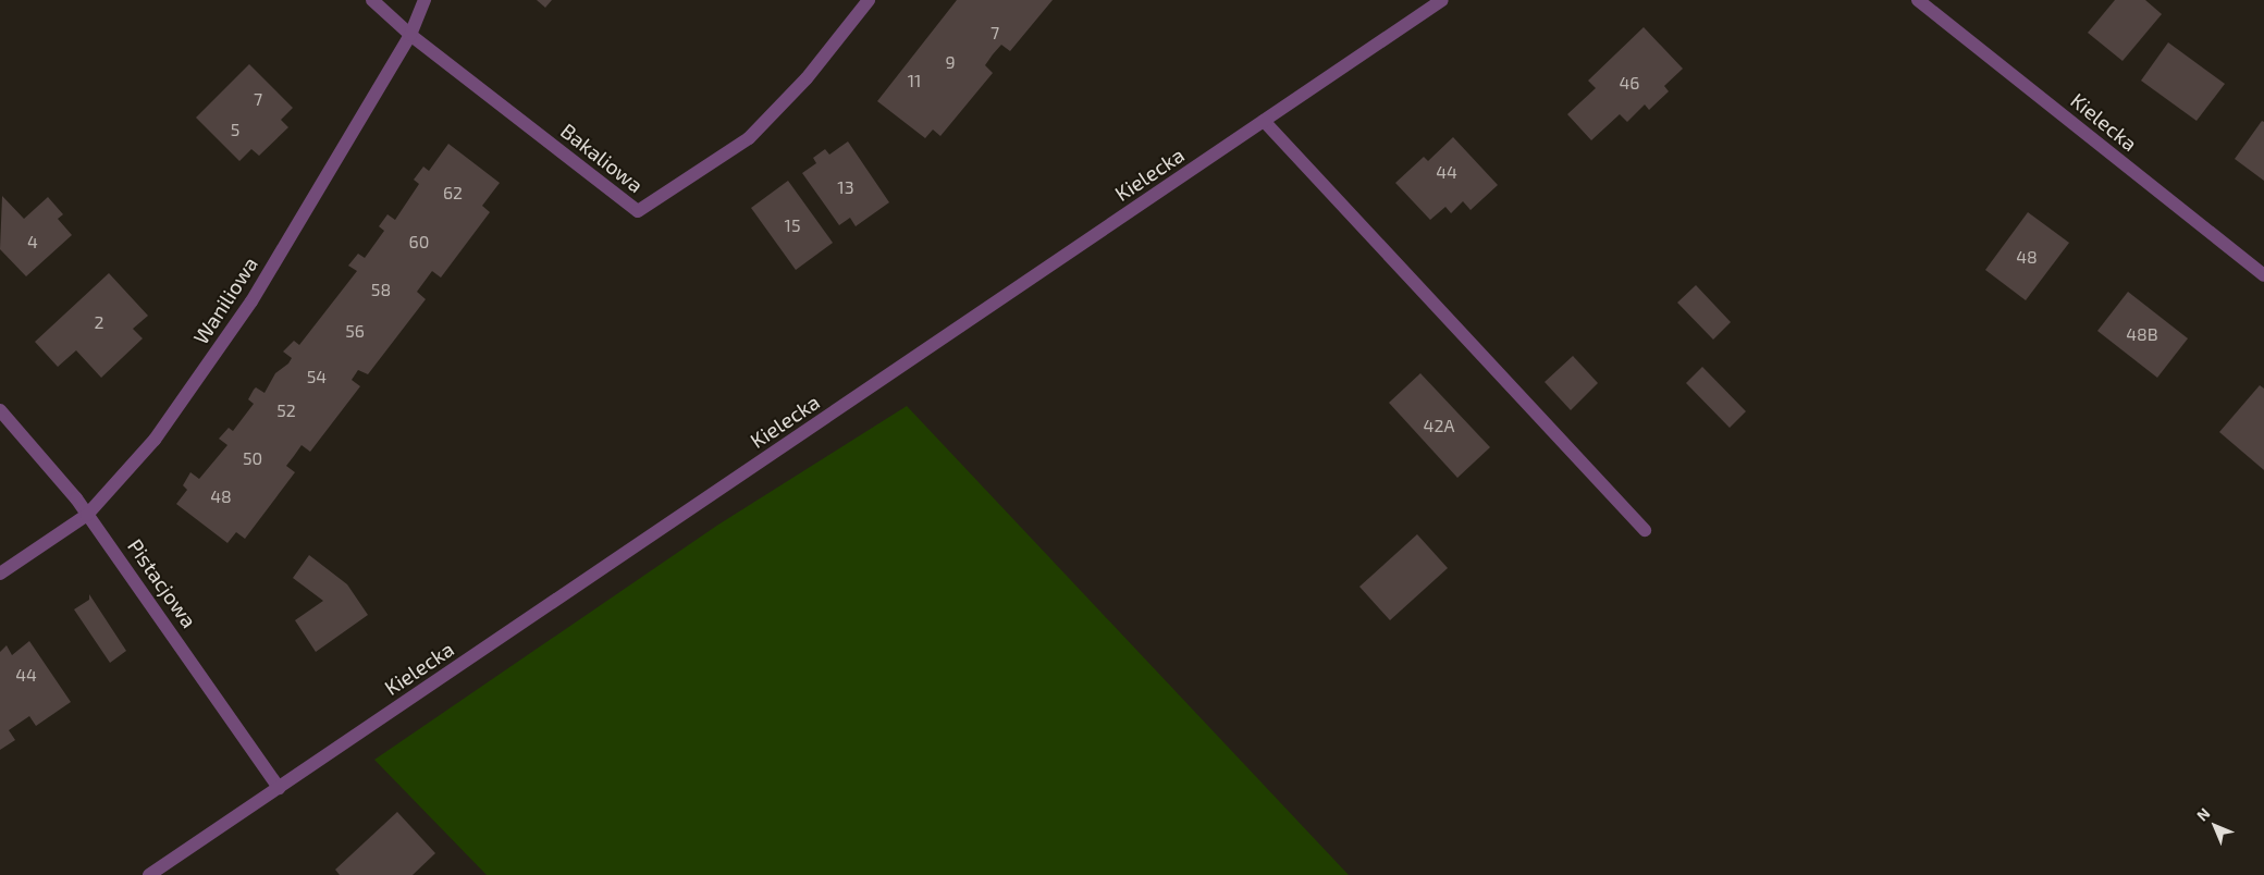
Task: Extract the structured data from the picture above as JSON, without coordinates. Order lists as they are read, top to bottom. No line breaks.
{"streets":{"street":["Kielecka","Bakaliowa","Waniliowa","Pistacjowa"]},"crossings":[["Kielecka","Pistacjowa"],["Bakaliowa","Waniliowa"],["Waniliowa","Pistacjowa"]],"house_numbers":["7","9","11","46","7","5","44","13","62","15","4","60","48","58","2","56","48B","54","52","42A","50","48","44"],"north":"top left"}
